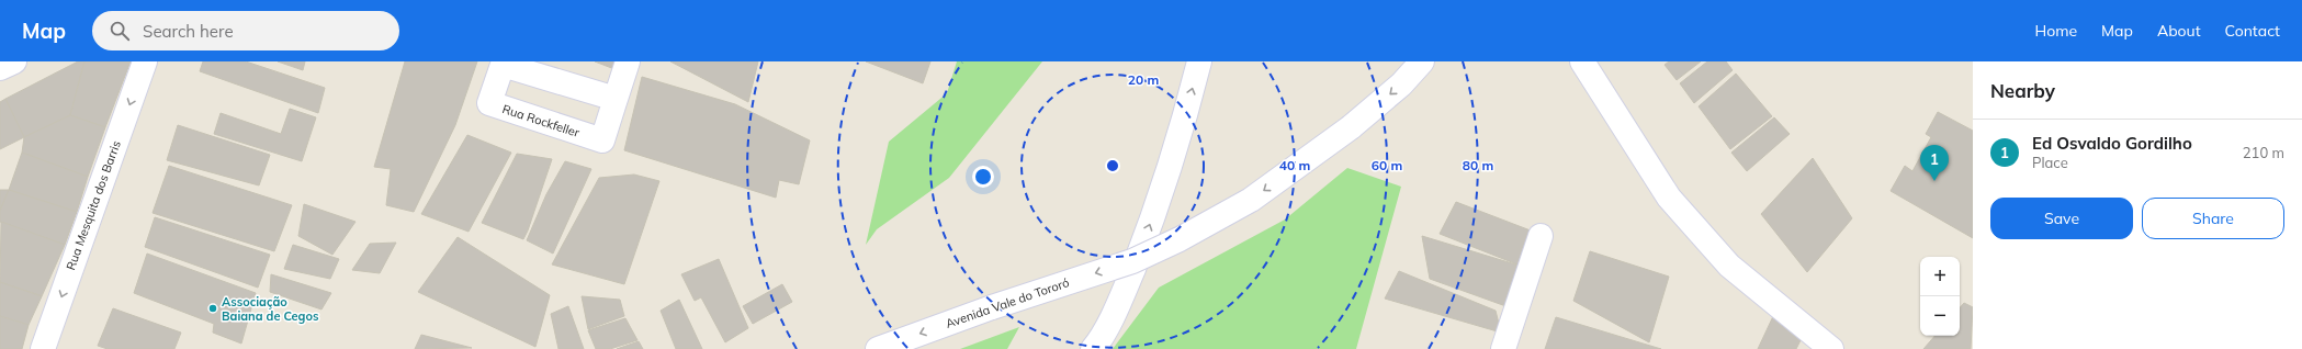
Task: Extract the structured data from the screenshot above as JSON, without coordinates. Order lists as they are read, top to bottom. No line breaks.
{"streets":{"street":["Rua Rockfeller","Rua Mesquita dos Barris","Avenida Vale do Tororó"]},"one_way":["Rua Mesquita dos Barris","Avenida Vale do Tororó"],"places":["Associação Baiana de Cegos"],"page":{"header":"Map","search":"Search here","nav":["Home","Map","About","Contact"],"heading":"Nearby","list":[{"mark":"1","name":"Ed Osvaldo Gordilho","note":"Place","value":"210 m"}],"pins":"1","buttons":["Save","Share"],"map_buttons":["+","−"]},"rings":["20 m","40 m","60 m","80 m"]}
